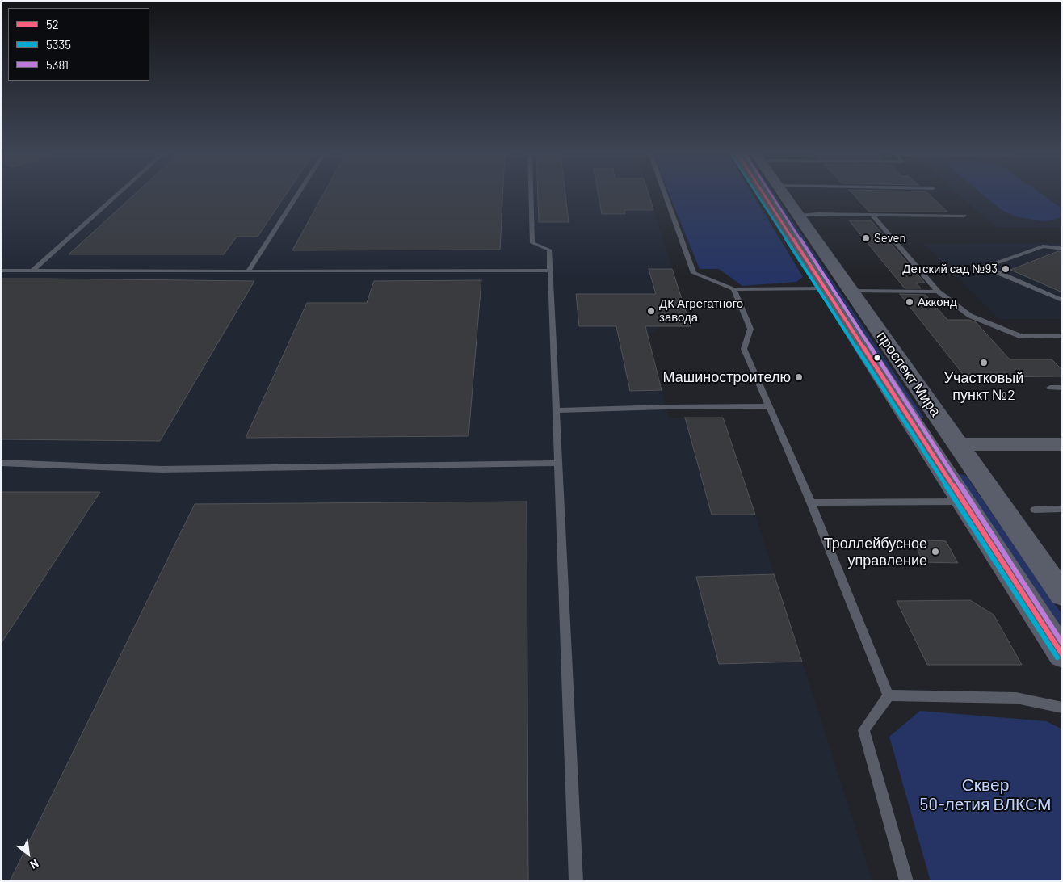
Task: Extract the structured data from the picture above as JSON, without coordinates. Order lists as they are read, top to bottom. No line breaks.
{"streets":{"main road":["проспект Мира"]},"parks":["Сквер 50-летия ВЛКСМ"],"places":["Seven","Детский сад №93","Акконд","ДК Агрегатного завода","Участковый пункт №2","Машиностроителю","Троллейбусное управление"],"lines":["transit line 52","transit line 5335","transit line 5381"],"legend":["52","5335","5381"],"north":"bottom right"}
